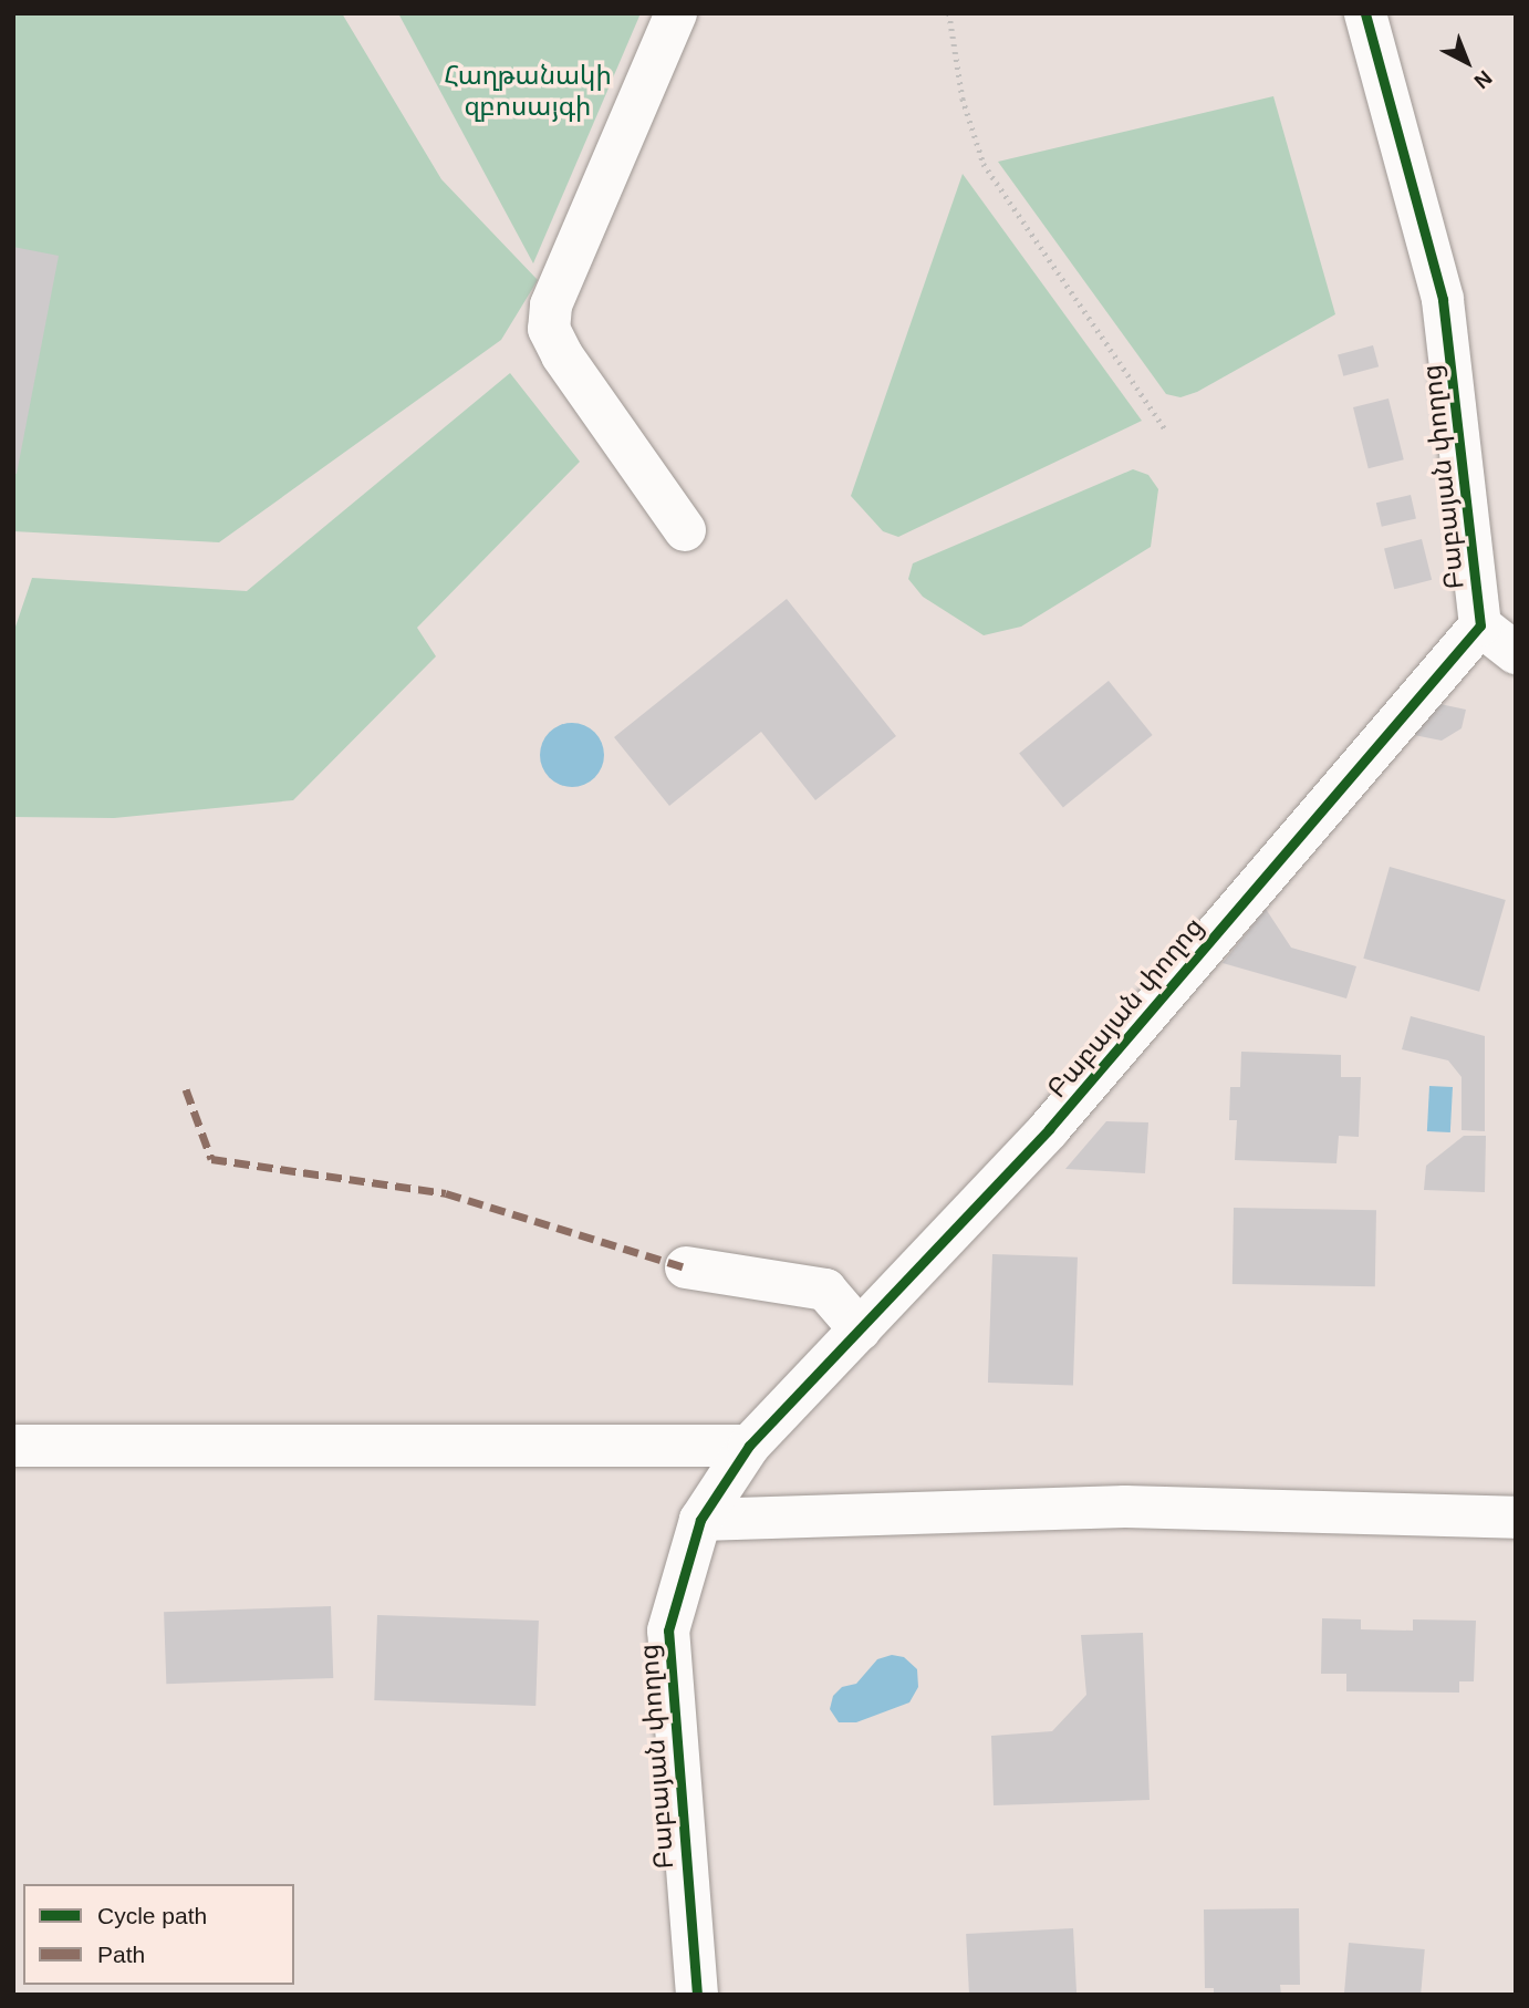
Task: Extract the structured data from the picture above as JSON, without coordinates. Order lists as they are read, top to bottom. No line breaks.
{"streets":{"street":["Բաբայան փողոց"]},"parks":["Հաղթանակի զբոսայգի"],"legend":["Cycle path","Path"],"north":"bottom right"}
